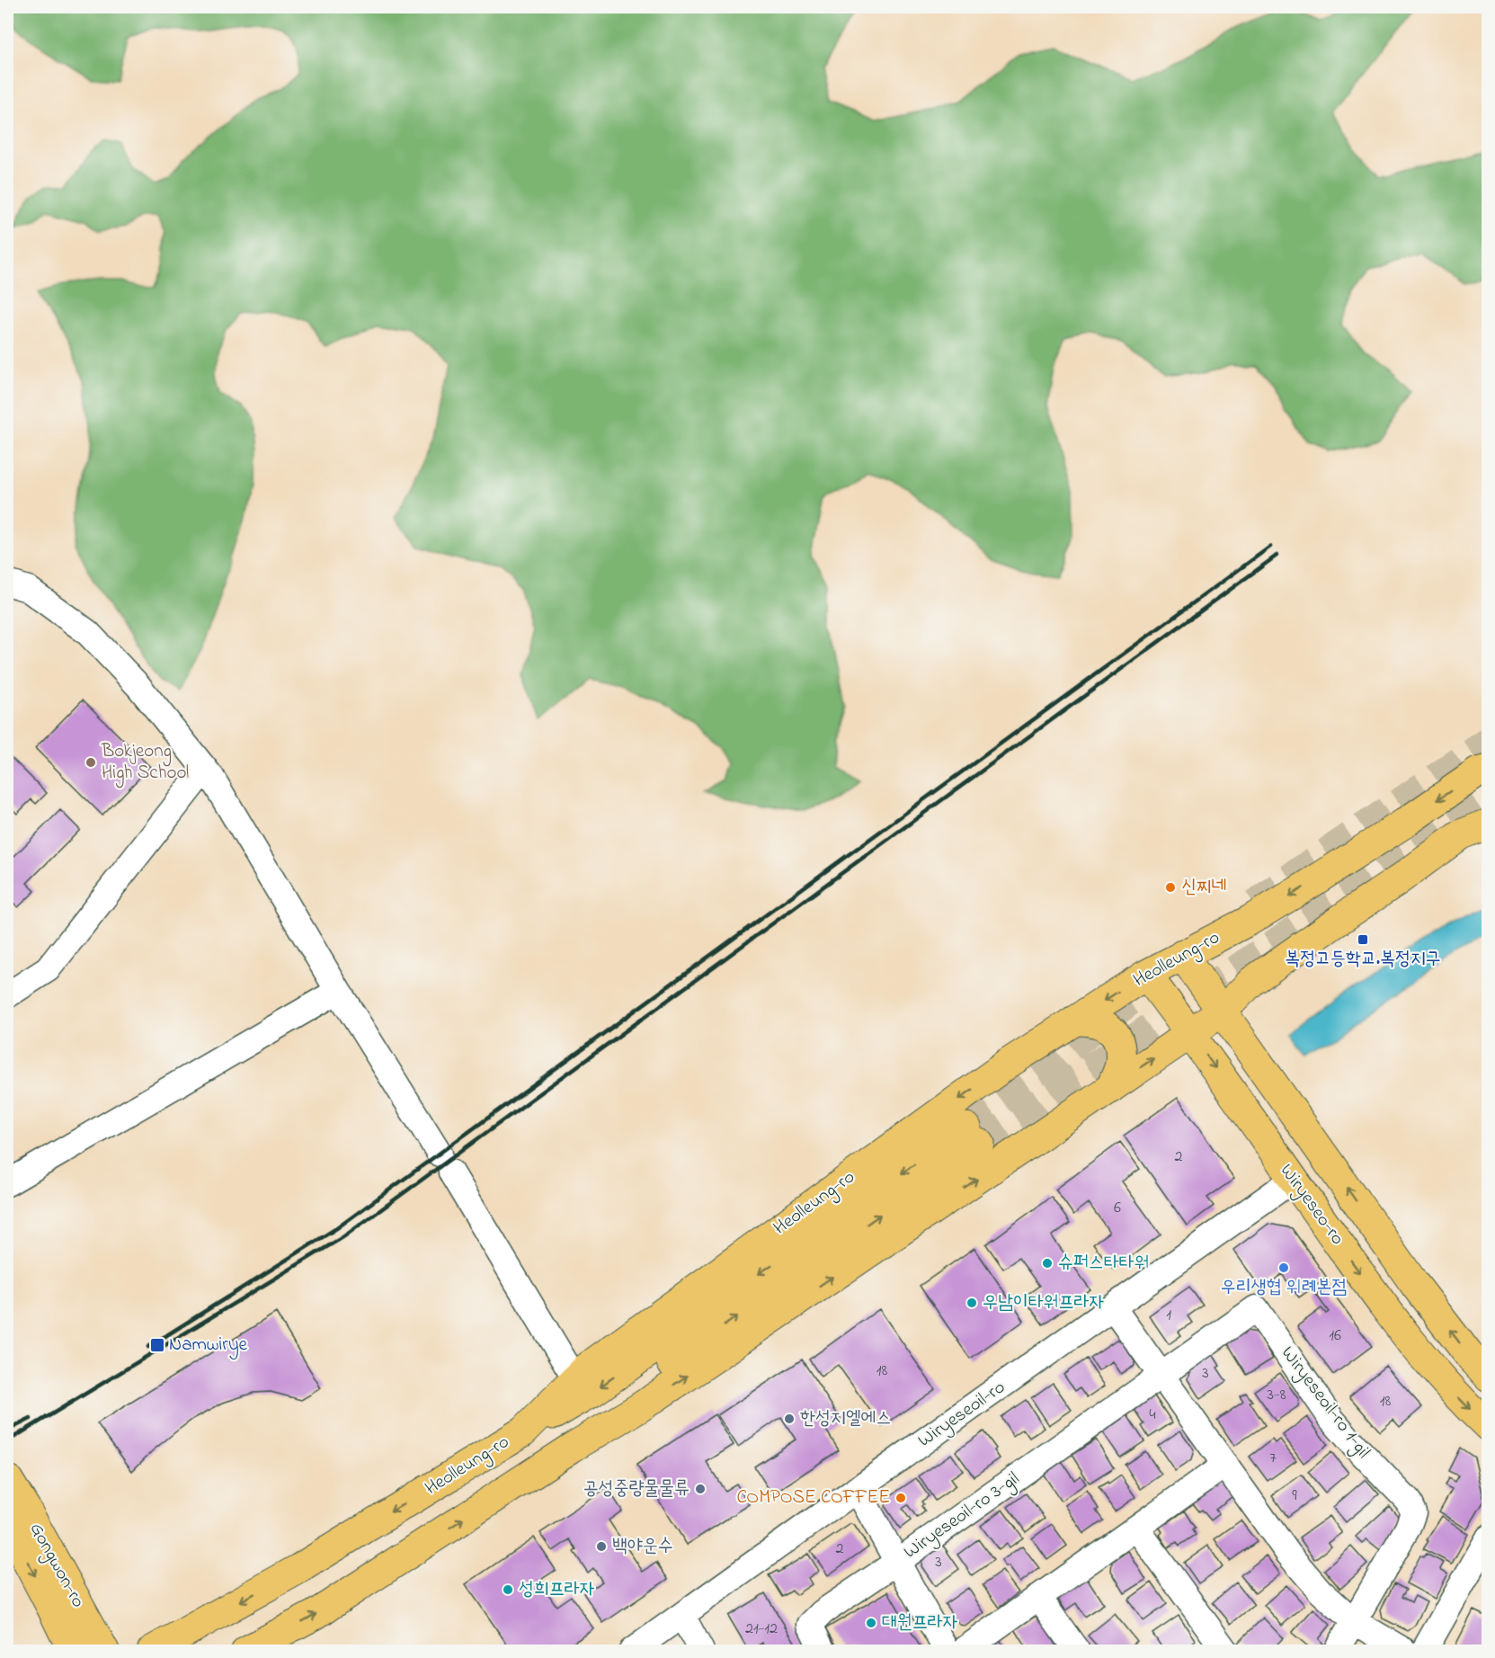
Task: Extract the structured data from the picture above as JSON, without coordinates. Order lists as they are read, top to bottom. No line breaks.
{"streets":{"main road":["Heolleung-ro","Wiryeseo-ro","Gongwon-ro"],"street":["Wiryeseoil-ro 1-gil","Wiryeseoil-ro","Wiryeseoil-ro 3-gil"]},"crossings":[["Heolleung-ro","Wiryeseo-ro"],["Wiryeseo-ro","Wiryeseoil-ro"],["Wiryeseoil-ro 1-gil","Wiryeseoil-ro 3-gil"],["Wiryeseoil-ro","Wiryeseoil-ro 3-gil"]],"places":{"other":["Bokjeong High School","신찌네","슈퍼스타타워","우리생협 위례본점","우남이타워프라자","한성지엘에스","공성중량물물류","COMPOSE COFFEE","백야운수","성희프라자","대원프라자"],"transit":["복정고등학교.복정지구","Namwirye"]},"house_numbers":["2","6","1","16","18","3","3-8","18","4","7","9","2","3","21-12"]}
